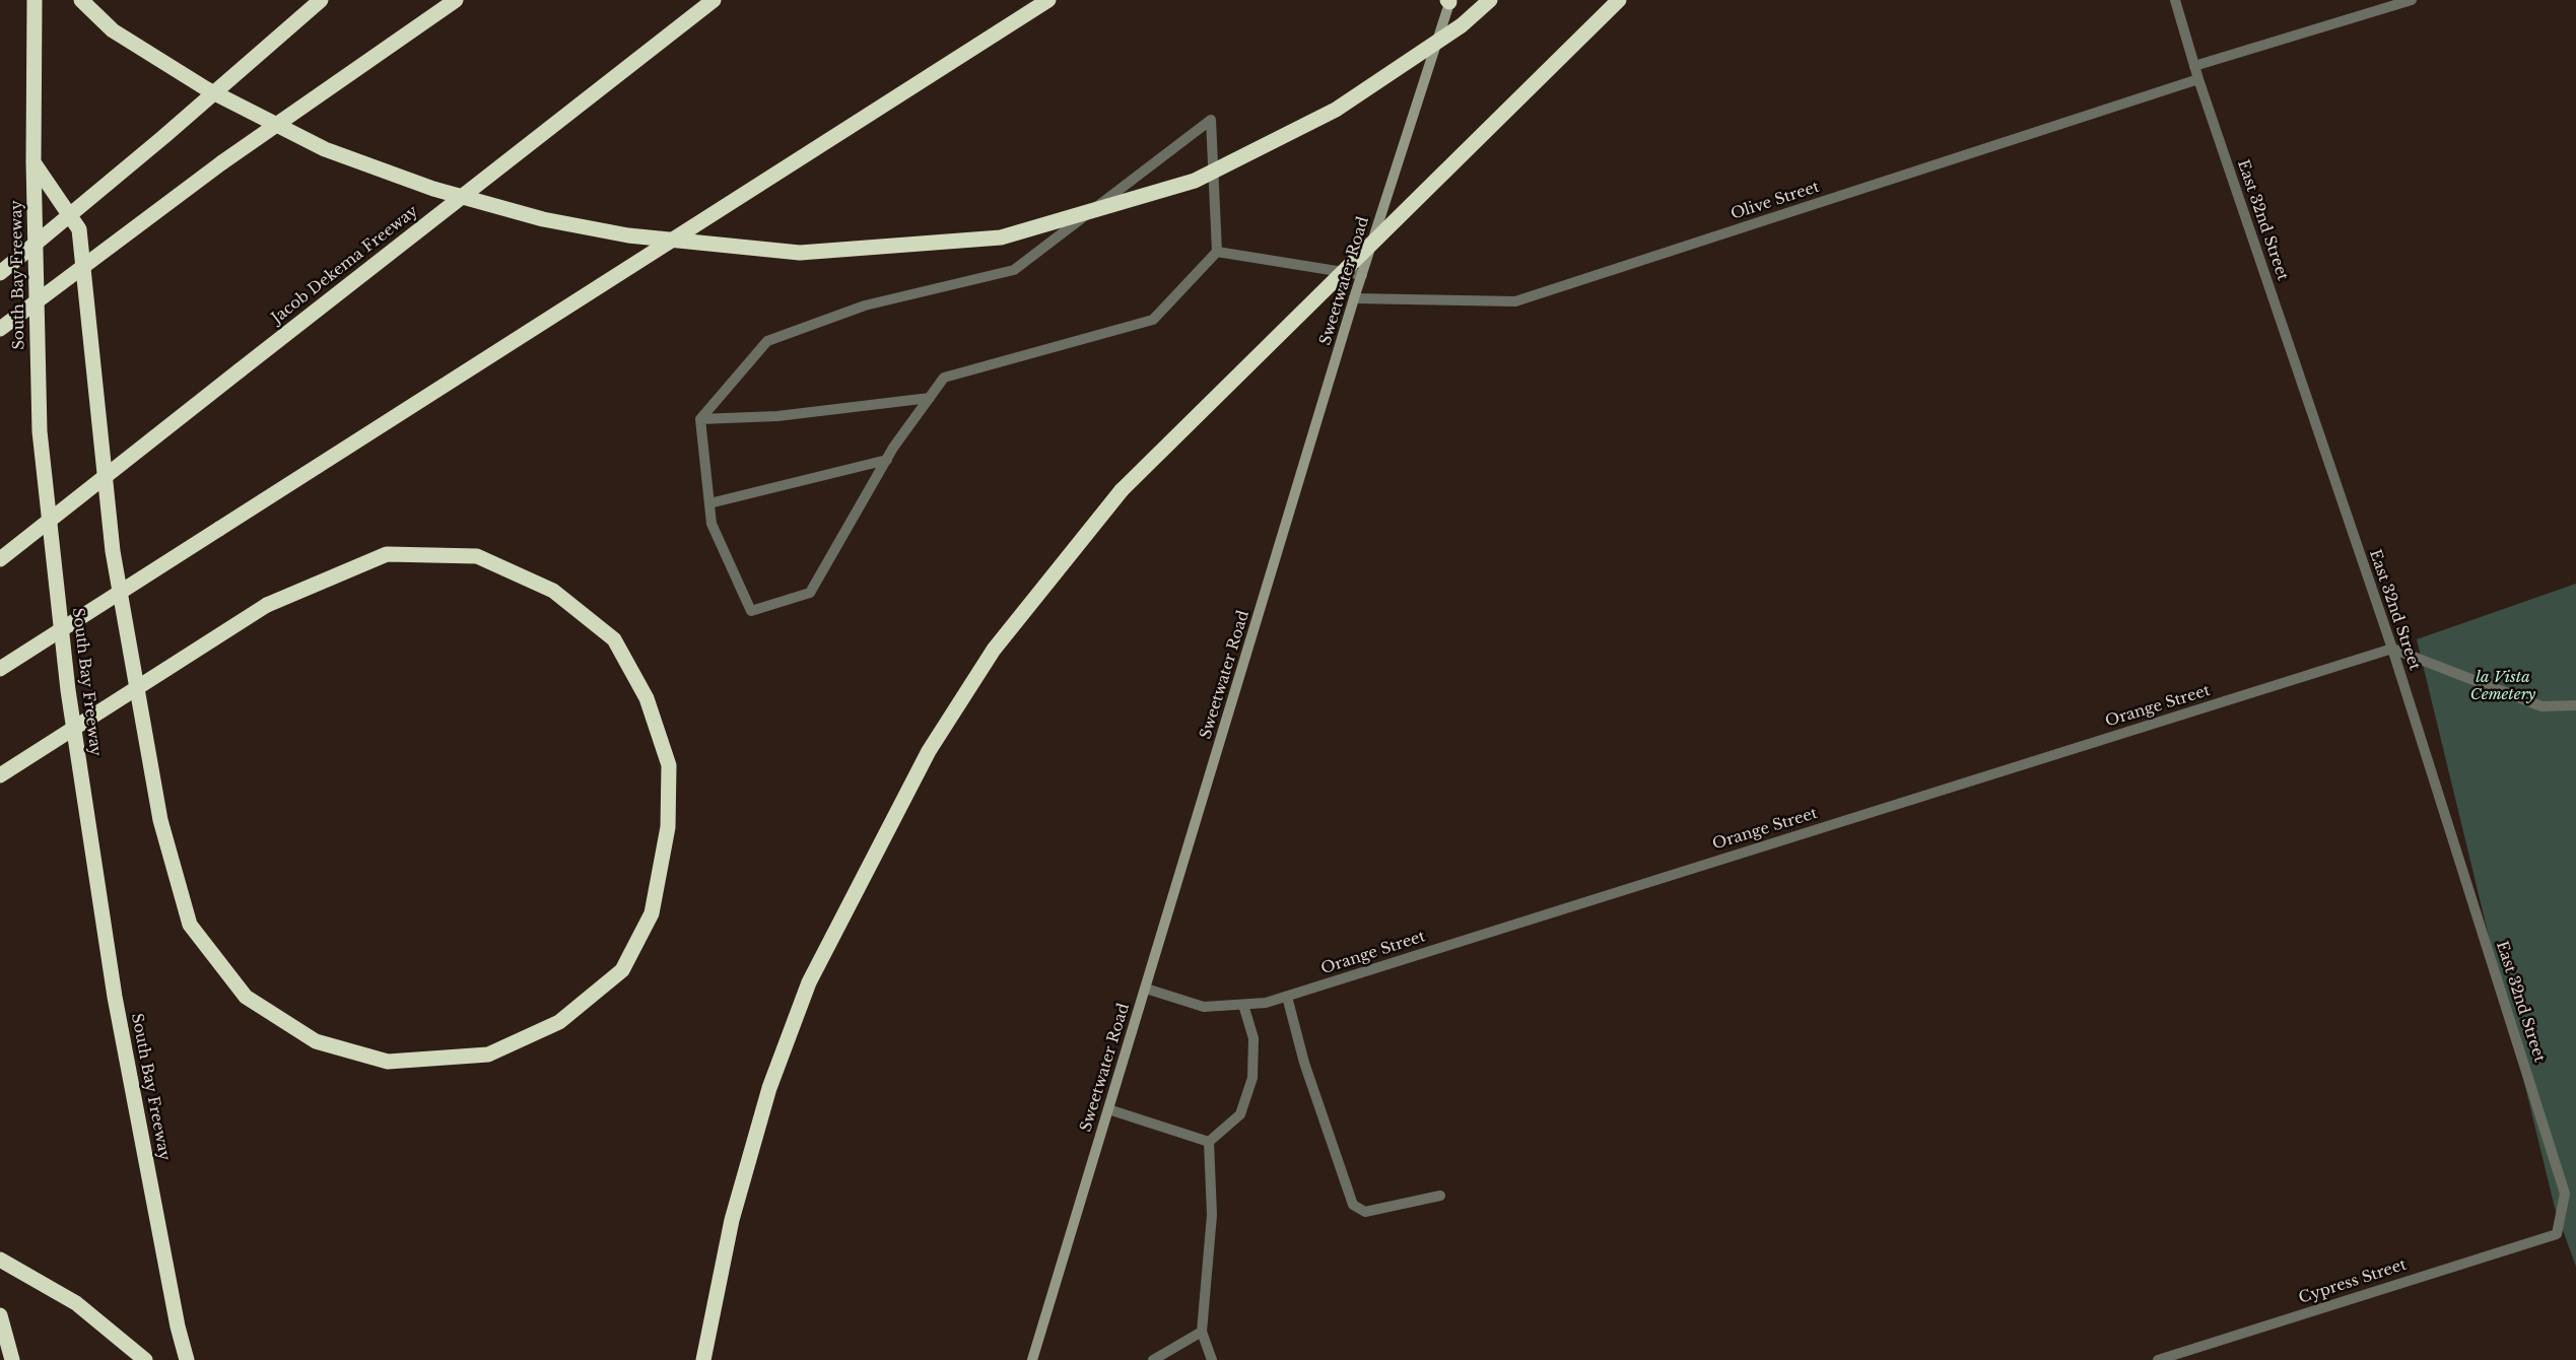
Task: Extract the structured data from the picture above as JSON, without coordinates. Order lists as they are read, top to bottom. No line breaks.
{"streets":{"highway":["Jacob Dekema Freeway","South Bay Freeway"],"main road":["Sweetwater Road"],"street":["Olive Street","East 32nd Street","Orange Street","Cypress Street"]},"crossings":[["Olive Street","East 32nd Street"],["Olive Street","Sweetwater Road"],["East 32nd Street","Orange Street"],["East 32nd Street","Cypress Street"],["Sweetwater Road","Orange Street"]],"parks":["la Vista Cemetery"]}
